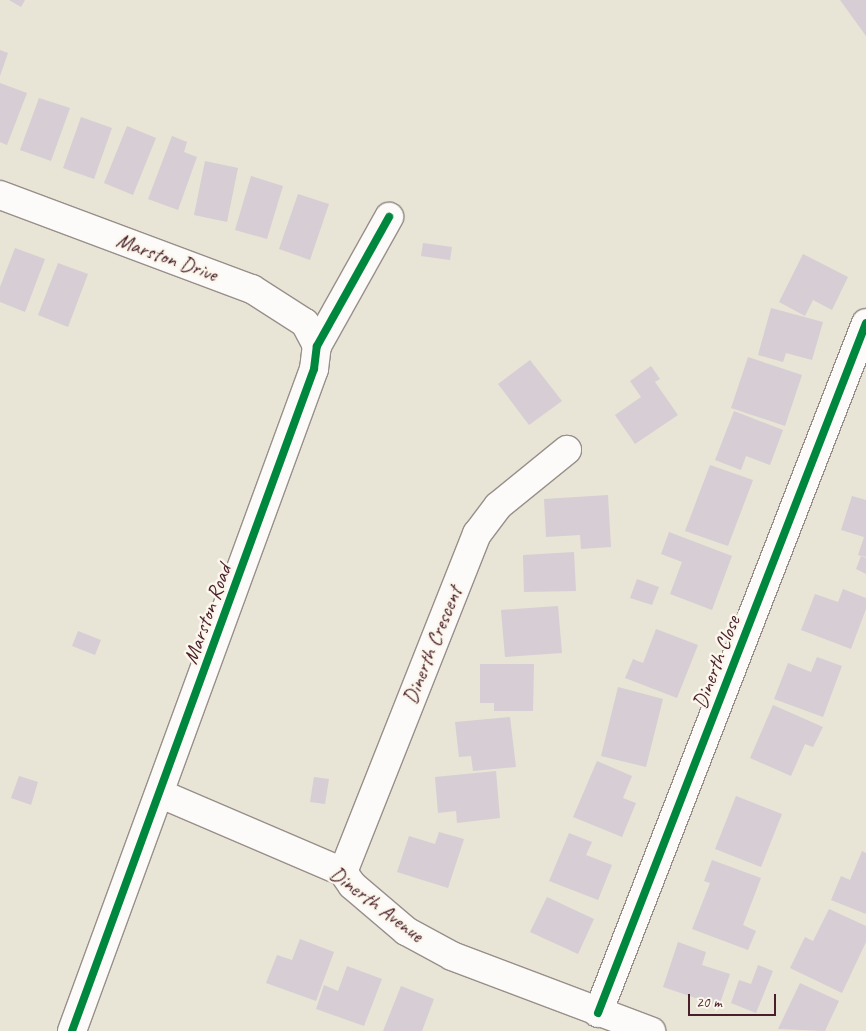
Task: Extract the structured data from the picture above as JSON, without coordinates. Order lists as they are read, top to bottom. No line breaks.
{"streets":{"street":["Marston Drive","Marston Road","Dinerth Crescent","Dinerth Close","Dinerth Avenue"]},"crossings":[["Marston Drive","Marston Road"],["Marston Road","Dinerth Avenue"],["Dinerth Crescent","Dinerth Avenue"],["Dinerth Close","Dinerth Avenue"]],"scale_bar":"20 m"}
